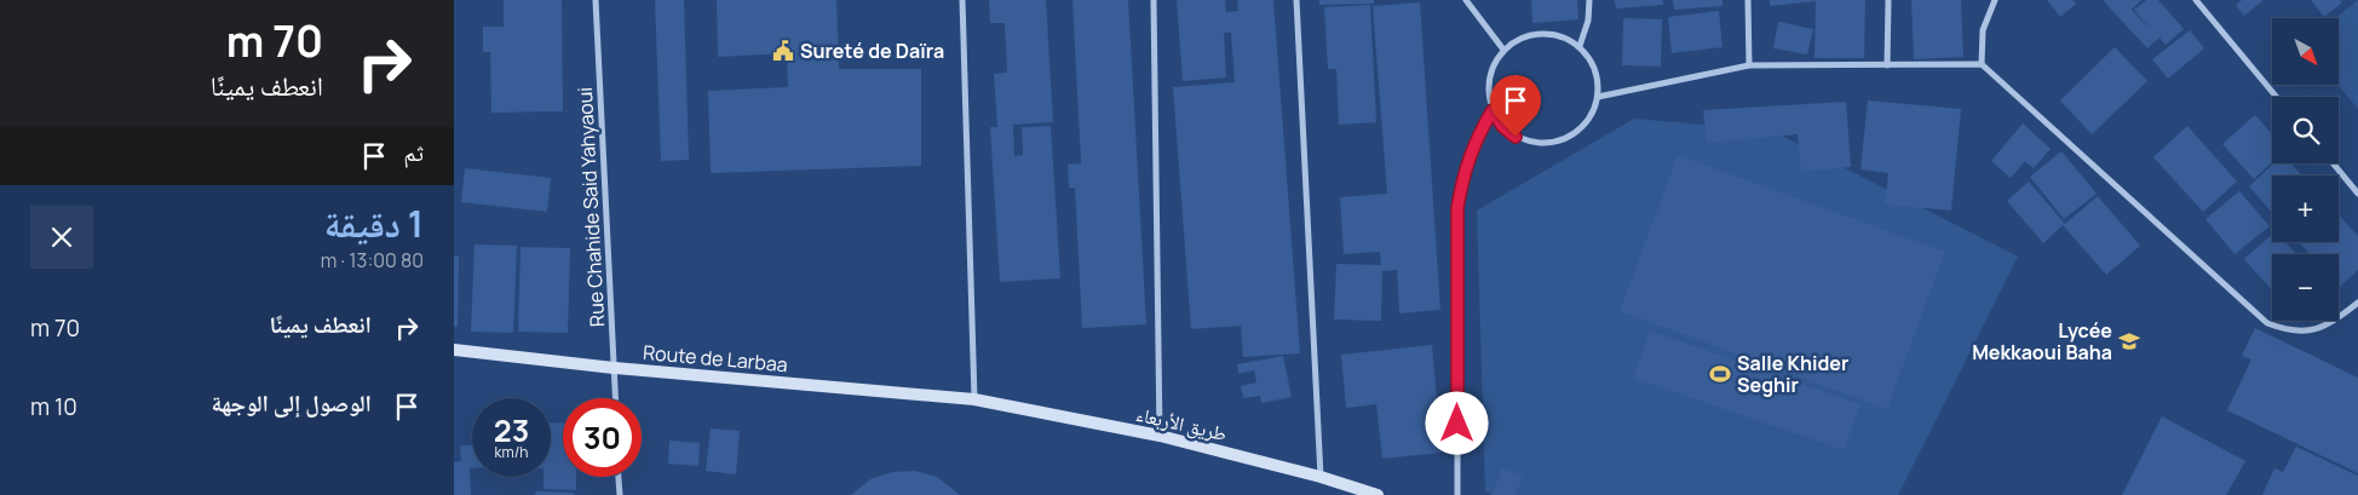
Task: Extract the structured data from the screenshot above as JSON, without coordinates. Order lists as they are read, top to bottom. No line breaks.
{"streets":{"main road":["Route de Larbaa","طريق الأربعاء"],"street":["Rue Chahide Said Yahyaoui"]},"crossings":[["Rue Chahide Said Yahyaoui","Route de Larbaa"],["Route de Larbaa","طريق الأربعاء"]],"places":{"public building":["Sureté de Daïra"],"school or university":["Lycée Mekkaoui Baha"],"sports":["Salle Khider Seghir"]},"north":"bottom right","page":{"turn":["70 m","انعطف يمينًا"],"map_buttons":["+","−"],"then":"ثم","heading":["1 دقيقة","80 m · 13:00"],"list":[{"name":"انعطف يمينًا","value":"70 m"},{"name":"الوصول إلى الوجهة","value":"10 m"}],"speed":"23 km/h","limit":"30"}}
